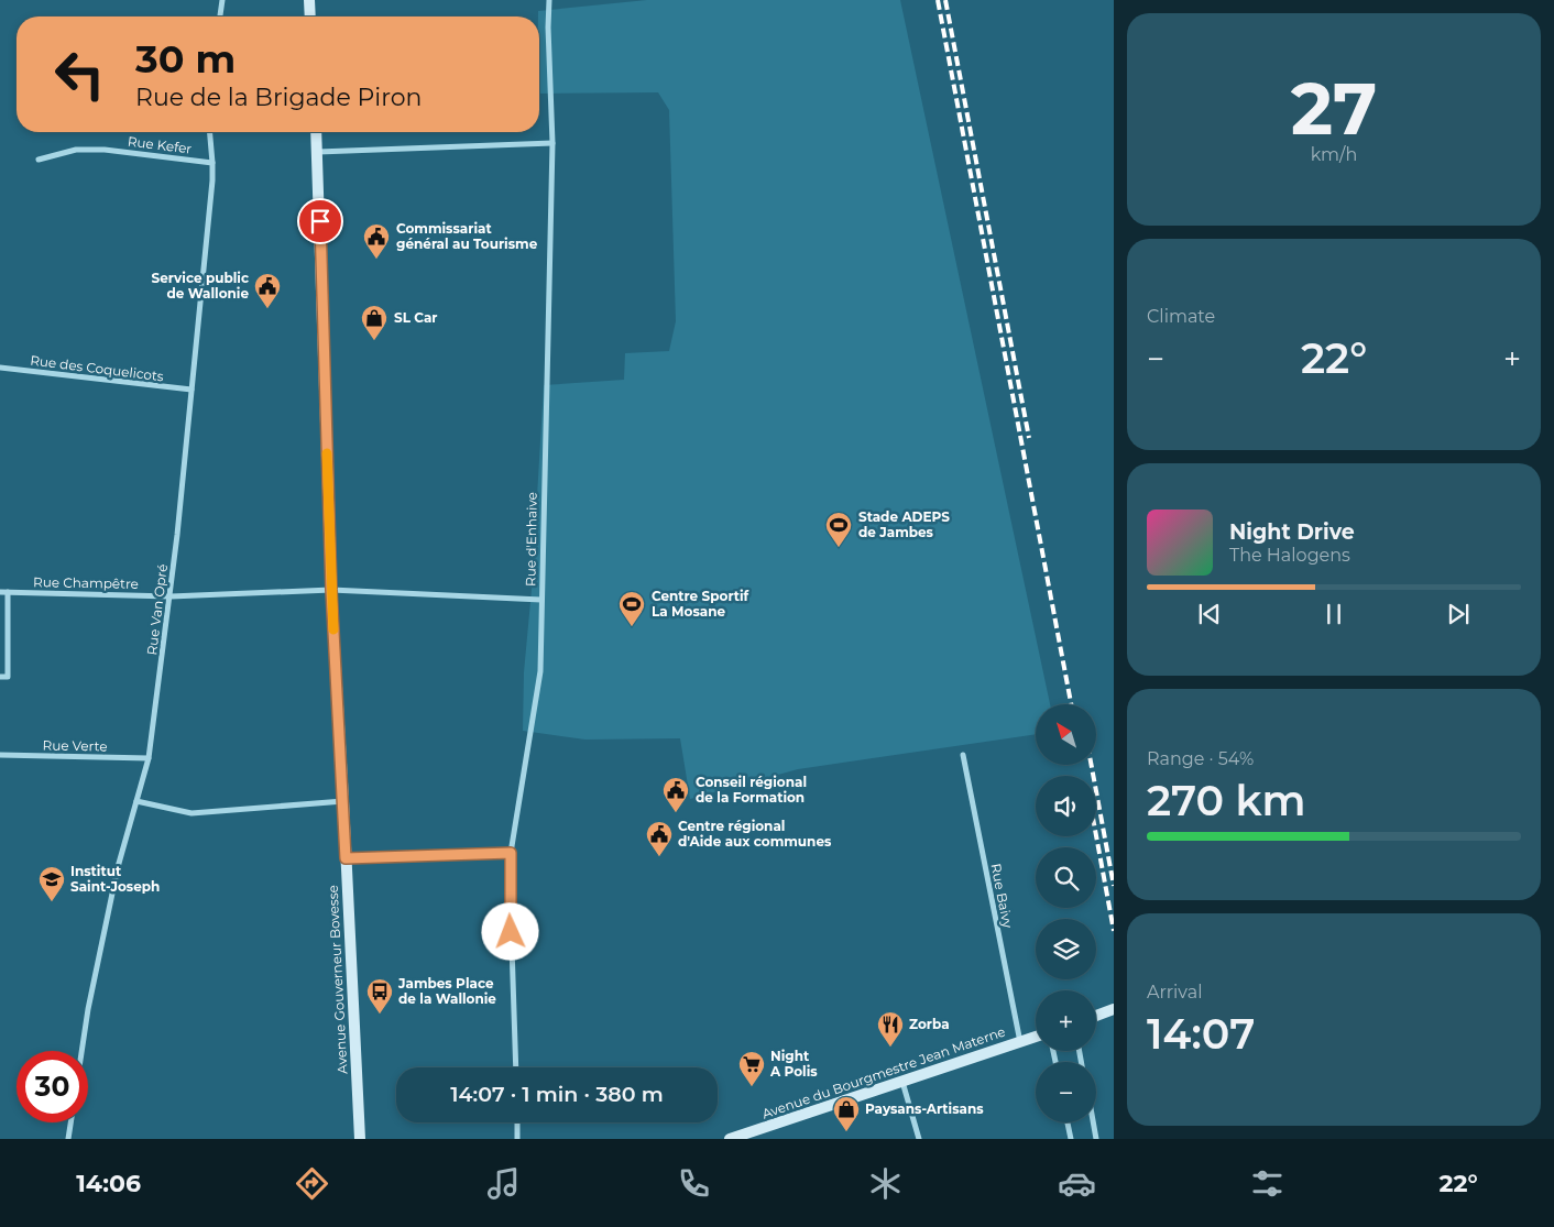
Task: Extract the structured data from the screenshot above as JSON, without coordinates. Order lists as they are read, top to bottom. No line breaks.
{"streets":{"main road":["Avenue Gouverneur Bovesse","Avenue du Bourgmestre Jean Materne"],"street":["Rue Kefer","Rue des Coquelicots","Rue d'Enhaive","Rue Champêtre","Rue Van Opré","Rue Verte","Rue Baivy"]},"crossings":[["Rue Kefer","Rue Van Opré"],["Rue des Coquelicots","Rue Van Opré"],["Rue d'Enhaive","Rue Champêtre"],["Rue Champêtre","Rue Van Opré"],["Rue Champêtre","Avenue Gouverneur Bovesse"],["Rue Van Opré","Rue Verte"],["Rue Baivy","Avenue du Bourgmestre Jean Materne"]],"places":{"public building":["Commissariat général au Tourisme","Service public de Wallonie","Conseil régional de la Formation","Centre régional d'Aide aux communes"],"shop":["SL Car","Paysans-Artisans"],"sports":["Stade ADEPS de Jambes","Centre Sportif La Mosane"],"school or university":["Institut Saint-Joseph"],"bus stop":["Jambes Place de la Wallonie"],"restaurant":["Zorba"],"supermarket":["Night A Polis"]},"north":"top left","page":{"tile":[["27","km/h"],"Climate",["Range · 54%","270 km"],["Arrival","14:07"]],"turn":["30 m","Rue de la Brigade Piron"],"heat":["−","22°","+"],"song":["Night Drive","The Halogens"],"map_buttons":["+","−"],"limit":"30","trip":"14:07 · 1 min · 380 m","tabs":["14:06","22°"]}}
